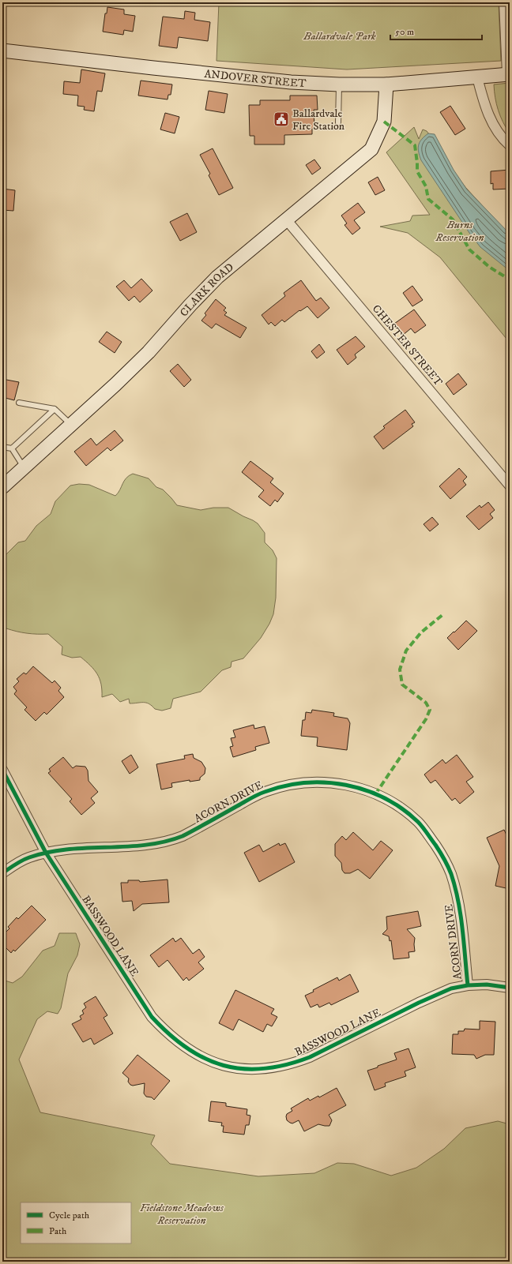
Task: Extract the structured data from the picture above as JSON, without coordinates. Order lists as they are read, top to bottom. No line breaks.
{"streets":{"main road":["ANDOVER STREET","CLARK ROAD"],"street":["CHESTER STREET","ACORN DRIVE","BASSWOOD LANE"]},"crossings":[["ANDOVER STREET","CLARK ROAD"],["CLARK ROAD","CHESTER STREET"],["ACORN DRIVE","BASSWOOD LANE"]],"parks":["Ballardvale Park","Burns Reservation","Fieldstone Meadows Reservation"],"places":{"public building":["Ballardvale Fire Station"]},"legend":["Cycle path","Path"],"scale_bar":"50 m"}
